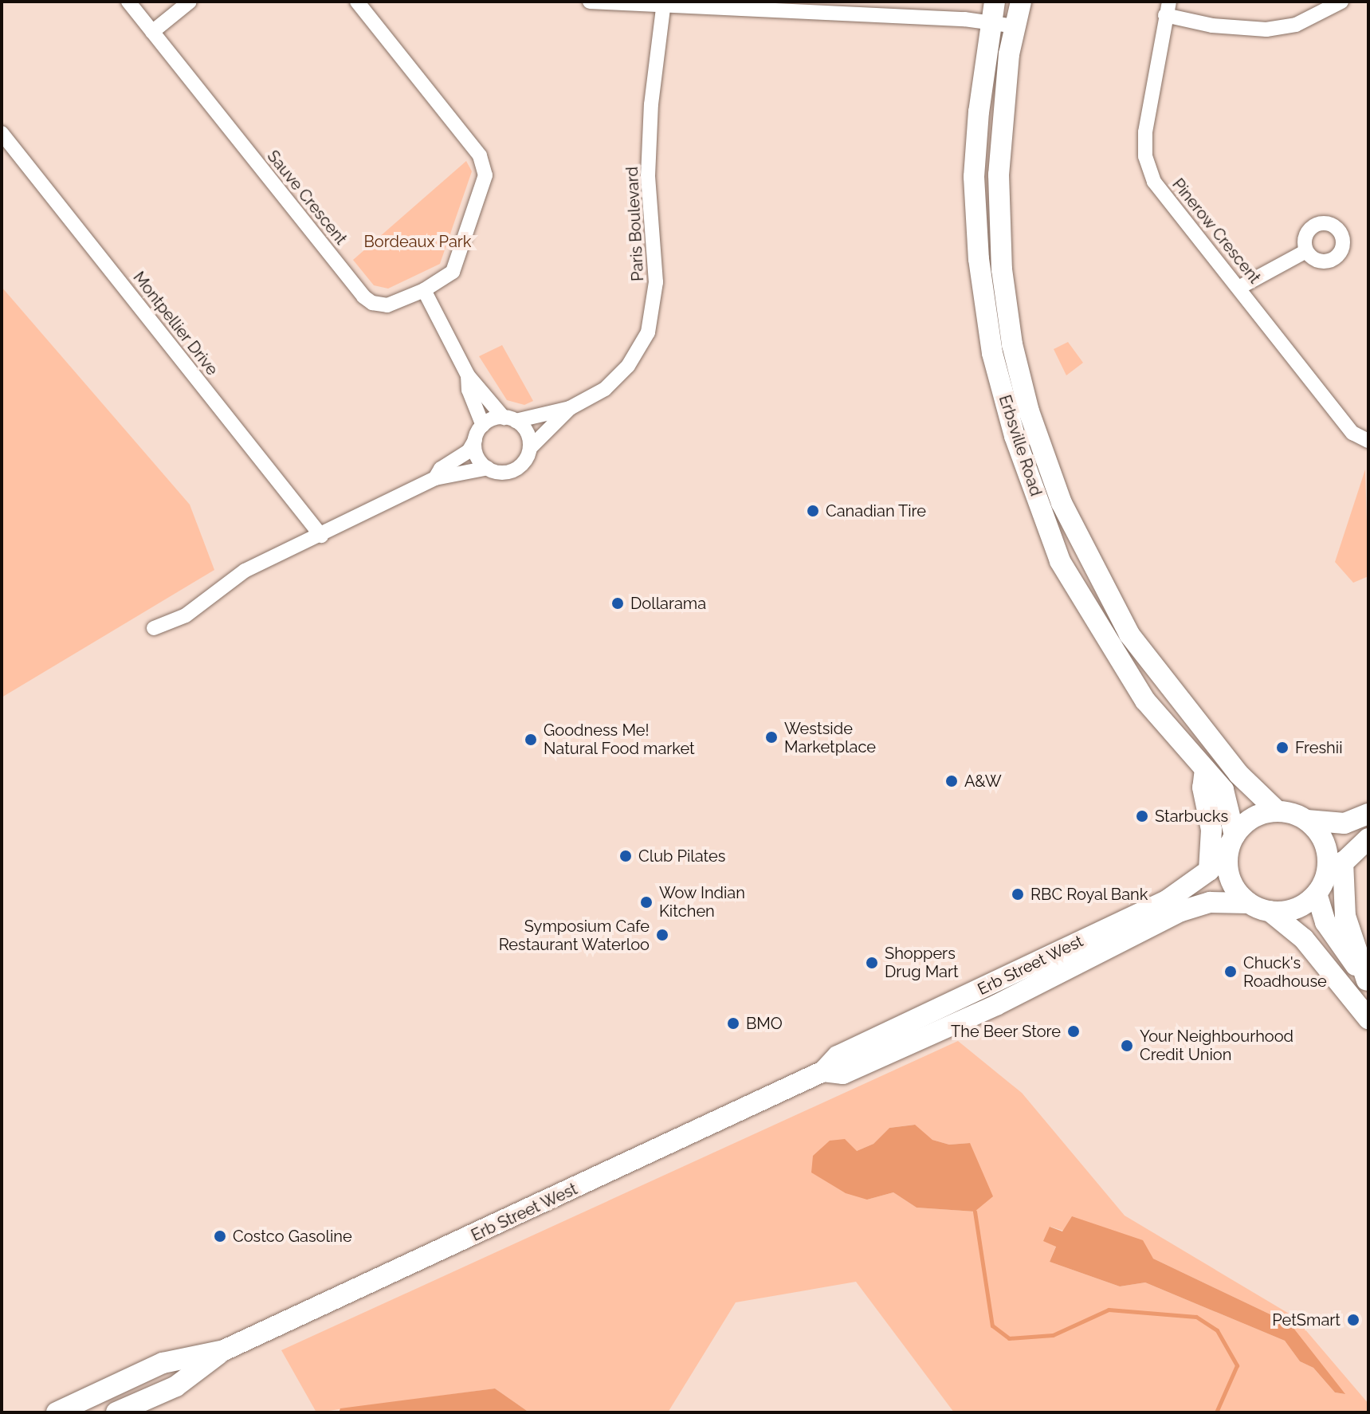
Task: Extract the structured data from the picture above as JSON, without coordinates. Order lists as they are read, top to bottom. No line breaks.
{"streets":{"main road":["Erbsville Road","Erb Street West"],"street":["Sauve Crescent","Paris Boulevard","Pinerow Crescent","Montpellier Drive"]},"crossings":[["Erbsville Road","Erb Street West"]],"parks":["Bordeaux Park"],"places":["Canadian Tire","Dollarama","Westside Marketplace","Goodness Me! Natural Food market","Freshii","A&W","Starbucks","Club Pilates","RBC Royal Bank","Wow Indian Kitchen","Symposium Cafe Restaurant Waterloo","Shoppers Drug Mart","Chuck's Roadhouse","BMO","The Beer Store","Your Neighbourhood Credit Union","Costco Gasoline","PetSmart"]}
